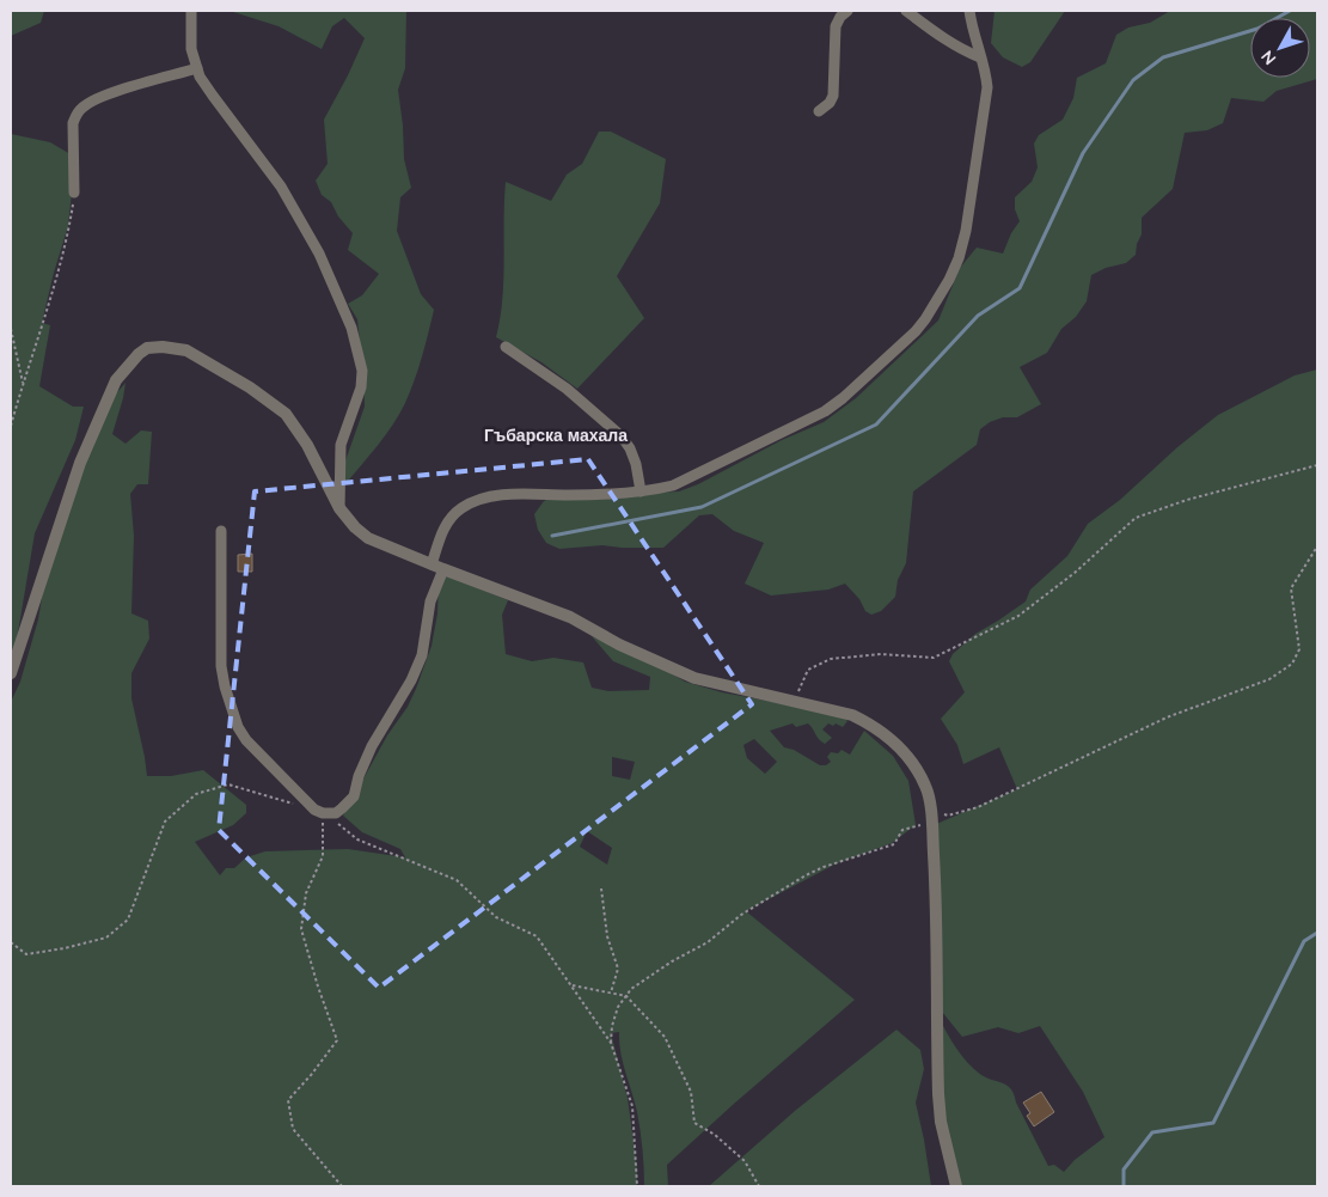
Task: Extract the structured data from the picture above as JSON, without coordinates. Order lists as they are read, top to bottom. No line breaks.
{"districts":["Гъбарска махала"],"north":"bottom left"}
